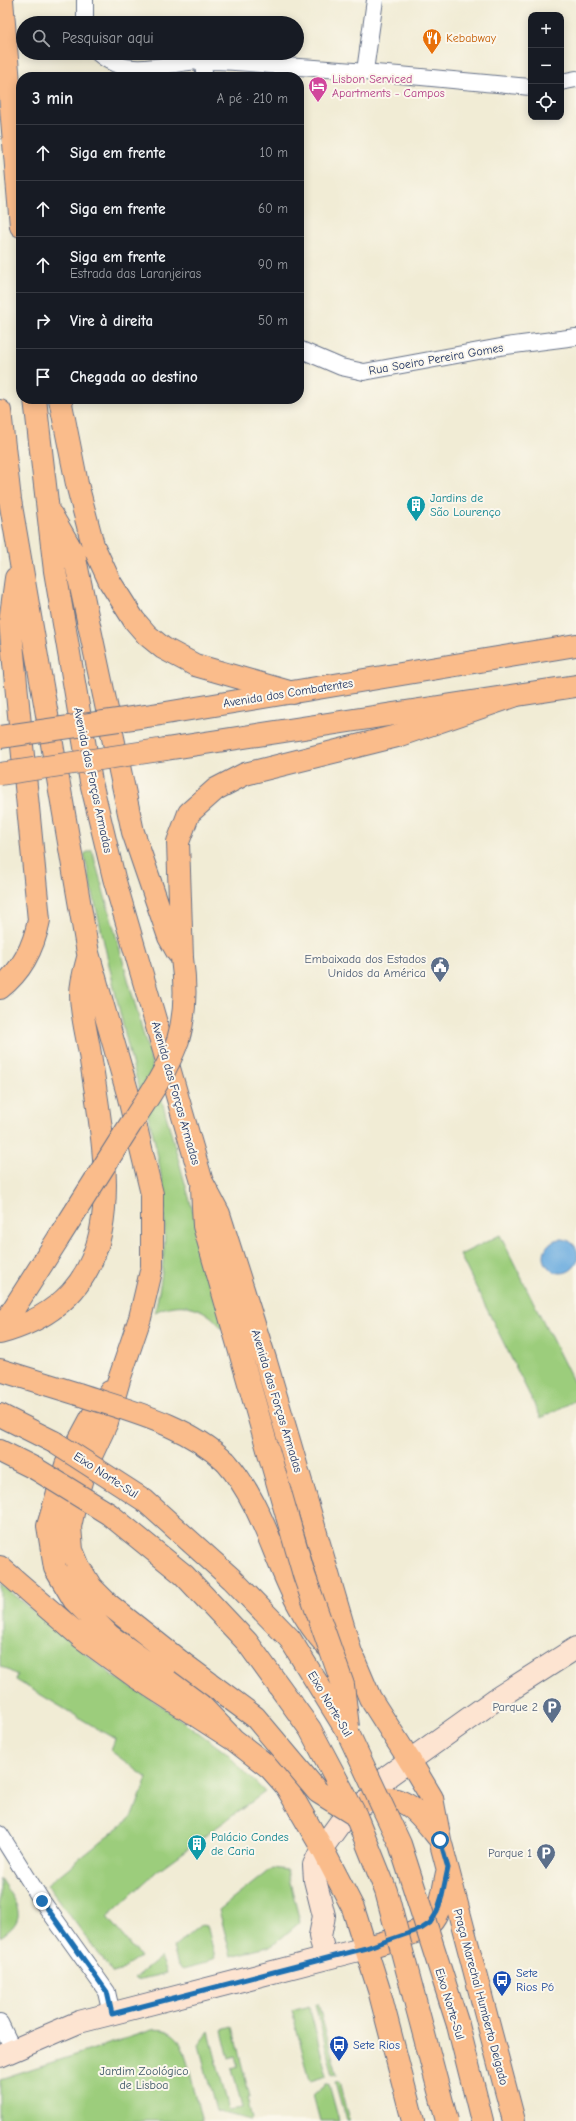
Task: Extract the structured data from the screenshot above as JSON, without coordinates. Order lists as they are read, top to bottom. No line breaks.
{"streets":{"main road":["Avenida dos Combatentes","Avenida das Forças Armadas","Eixo Norte-Sul","Praça Marechal Humberto Delgado"],"street":["Rua Soeiro Pereira Gomes"]},"crossings":[["Avenida das Forças Armadas","Praça Marechal Humberto Delgado"]],"parks":["Jardim Zoológico de Lisboa"],"places":{"restaurant":["Kebabway"],"hotel":["Lisbon Serviced Apartments - Campos"],"building":["Jardins de São Lourenço","Palácio Condes de Caria"],"public building":["Embaixada dos Estados Unidos da América"],"parking":["Parque 2","Parque 1"],"bus stop":["Sete Rios P6","Sete Rios"]},"page":{"map_buttons":["+","−"],"search":"Pesquisar aqui","heading":["3 min","A pé · 210 m"],"list":[["Siga em frente","10 m"],["Siga em frente","60 m"],["Siga em frente","Estrada das Laranjeiras","90 m"],["Vire à direita","50 m"],"Chegada ao destino"]}}
